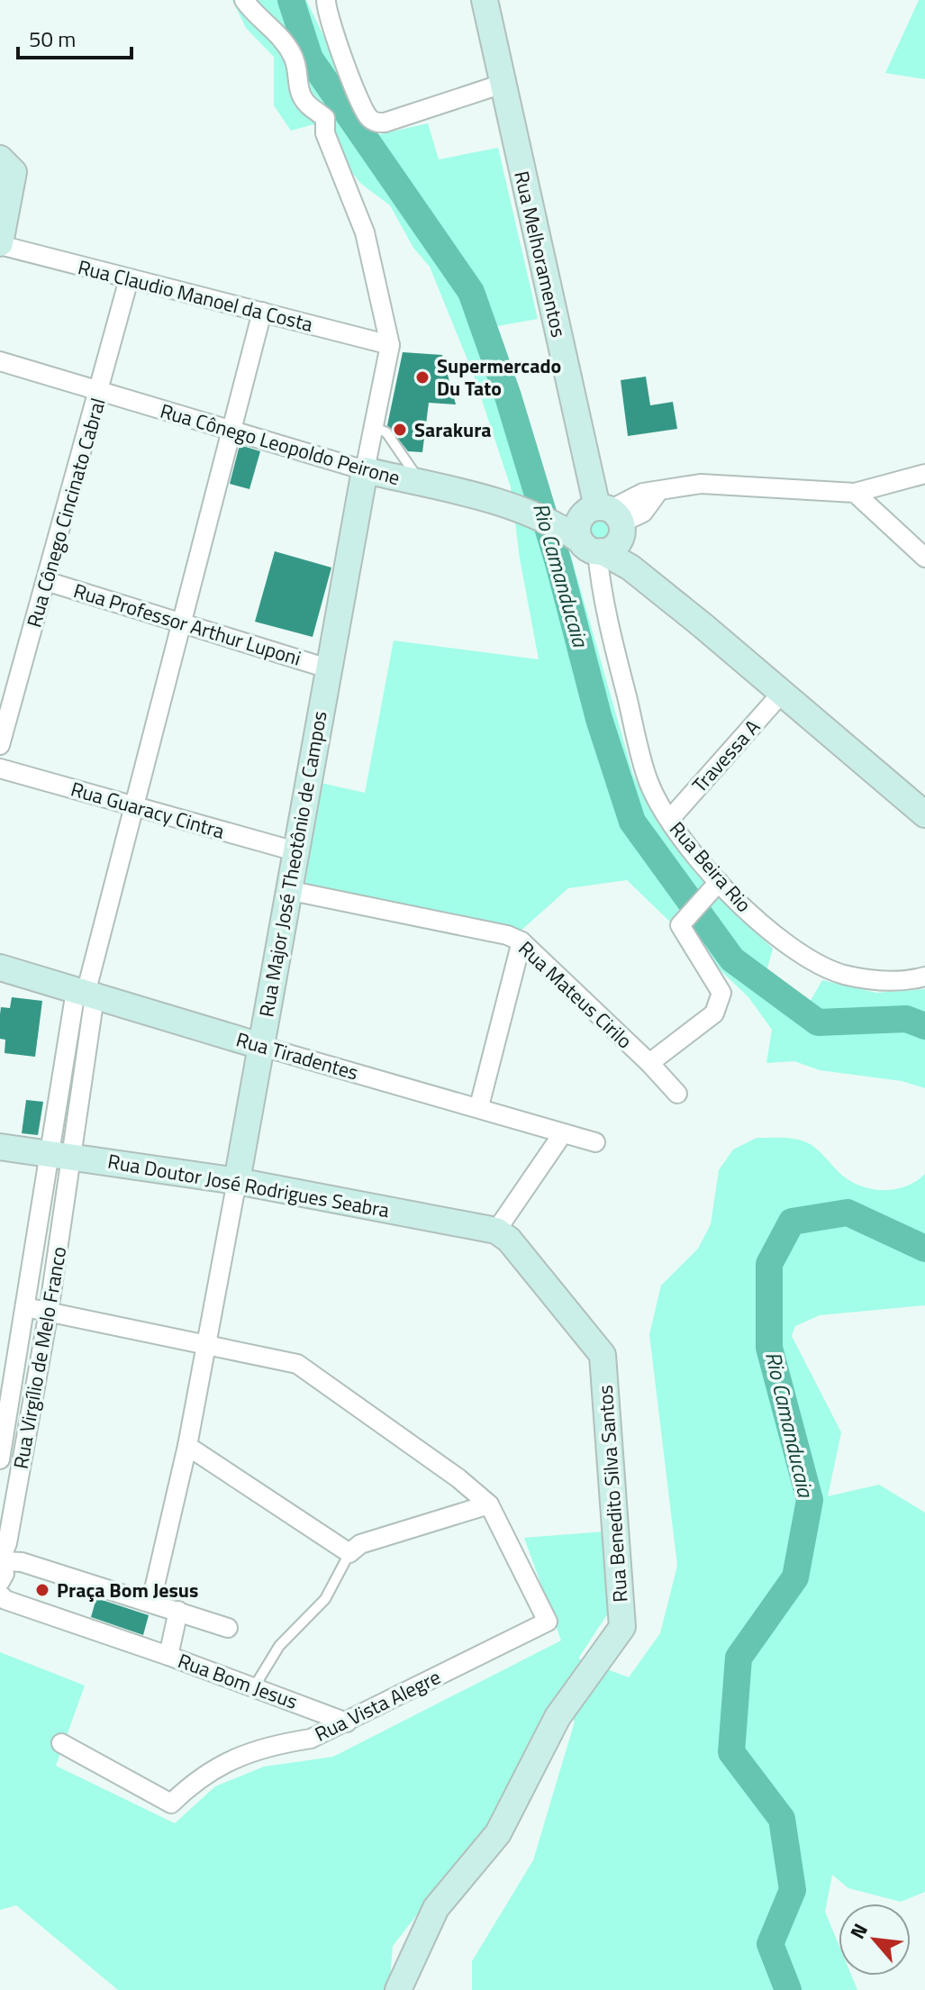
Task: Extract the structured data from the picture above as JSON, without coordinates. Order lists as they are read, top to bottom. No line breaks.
{"streets":{"main road":["Rua Melhoramentos","Rua Cônego Leopoldo Peirone","Rua Major José Theotônio de Campos","Rua Tiradentes","Rua Doutor José Rodrigues Seabra","Rua Benedito Silva Santos"],"street":["Rua Claudio Manoel da Costa","Rua Cônego Cincinato Cabral","Rua Professor Arthur Luponi","Travessa A","Rua Guaracy Cintra","Rua Beira Rio","Rua Mateus Cirilo","Rua Virgílio de Melo Franco","Rua Bom Jesus","Rua Vista Alegre"]},"crossings":[["Rua Melhoramentos","Rua Cônego Leopoldo Peirone"],["Rua Melhoramentos","Rua Beira Rio"],["Rua Claudio Manoel da Costa","Rua Cônego Cincinato Cabral"],["Rua Claudio Manoel da Costa","Rua Major José Theotônio de Campos"],["Rua Cônego Leopoldo Peirone","Rua Cônego Cincinato Cabral"],["Rua Cônego Leopoldo Peirone","Travessa A"],["Rua Cônego Leopoldo Peirone","Rua Major José Theotônio de Campos"],["Rua Cônego Leopoldo Peirone","Rua Beira Rio"],["Rua Cônego Cincinato Cabral","Rua Professor Arthur Luponi"],["Rua Professor Arthur Luponi","Rua Major José Theotônio de Campos"],["Travessa A","Rua Beira Rio"],["Rua Guaracy Cintra","Rua Major José Theotônio de Campos"],["Rua Major José Theotônio de Campos","Rua Mateus Cirilo"],["Rua Major José Theotônio de Campos","Rua Tiradentes"],["Rua Major José Theotônio de Campos","Rua Doutor José Rodrigues Seabra"],["Rua Doutor José Rodrigues Seabra","Rua Virgílio de Melo Franco"],["Rua Doutor José Rodrigues Seabra","Rua Benedito Silva Santos"],["Rua Bom Jesus","Rua Vista Alegre"]],"water":["Rio Camanducaia"],"places":["Supermercado Du Tato","Sarakura","Praça Bom Jesus"],"scale_bar":"50 m","north":"top left"}
